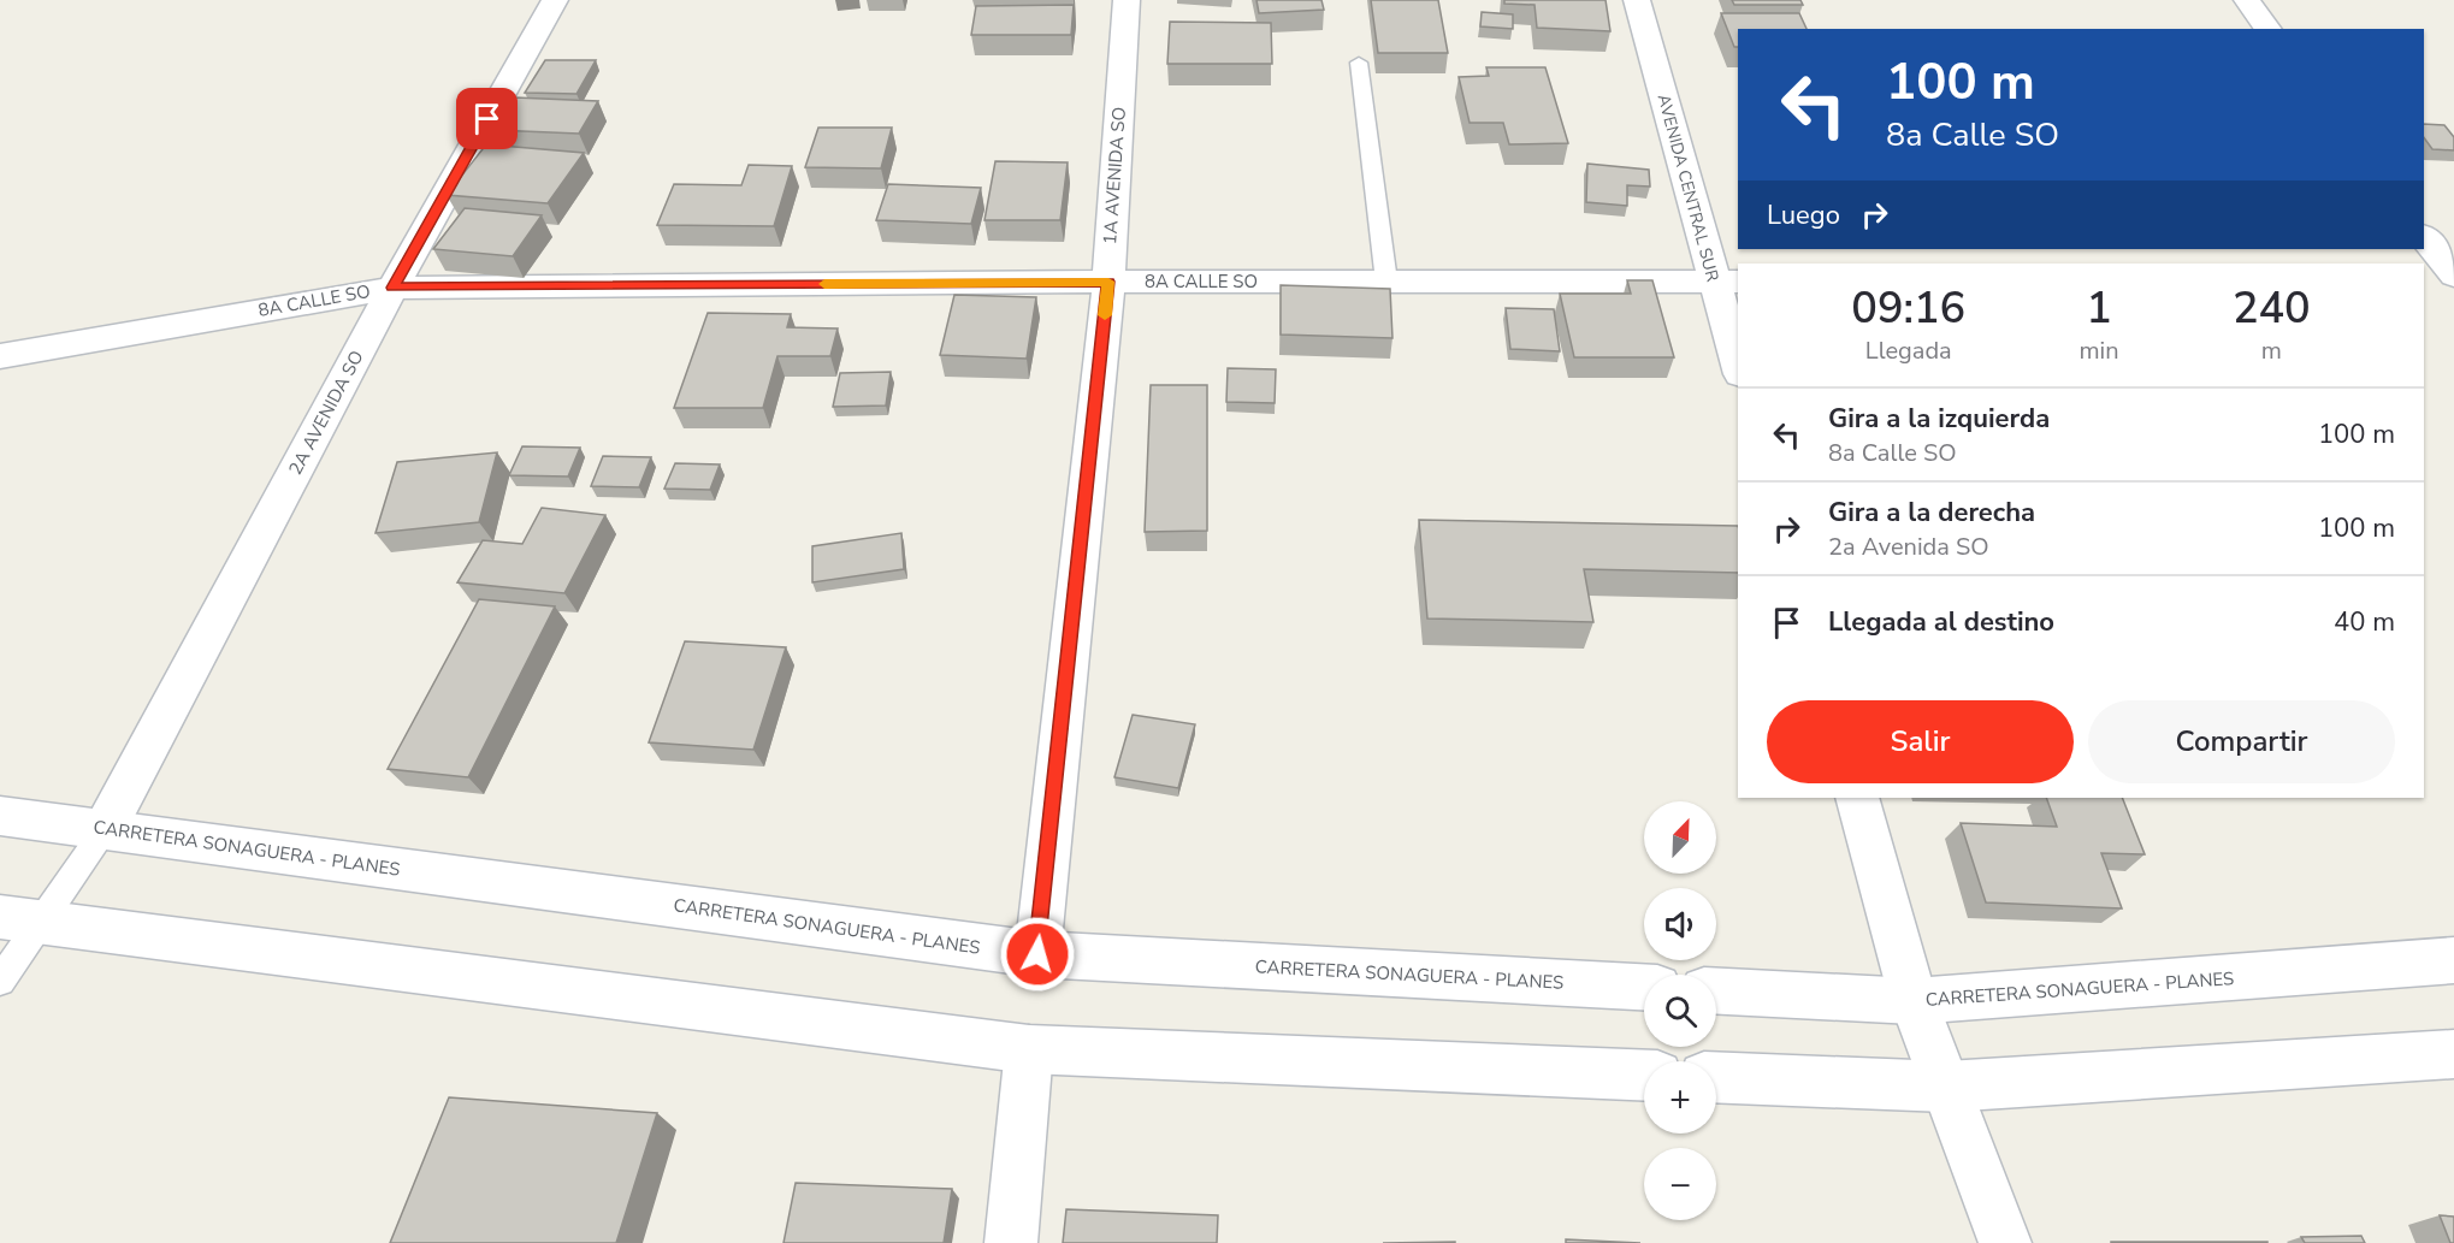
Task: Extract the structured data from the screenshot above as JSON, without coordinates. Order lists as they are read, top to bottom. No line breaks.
{"streets":{"street":["1A AVENIDA SO","AVENIDA CENTRAL SUR","8A CALLE SO","2A AVENIDA SO","CARRETERA SONAGUERA - PLANES"]},"crossings":[["1A AVENIDA SO","8A CALLE SO"],["1A AVENIDA SO","CARRETERA SONAGUERA - PLANES"],["AVENIDA CENTRAL SUR","8A CALLE SO"],["8A CALLE SO","2A AVENIDA SO"],["2A AVENIDA SO","CARRETERA SONAGUERA - PLANES"]],"north":"top right","page":{"turn":["100 m","8a Calle SO"],"then":"Luego","eta":["09:16","Llegada","1","min","240","m"],"list":[{"name":"Gira a la izquierda","note":"8a Calle SO","value":"100 m"},{"name":"Gira a la derecha","note":"2a Avenida SO","value":"100 m"},{"name":"Llegada al destino","value":"40 m"}],"buttons":["Salir","Compartir"],"map_buttons":["+","−"]}}
